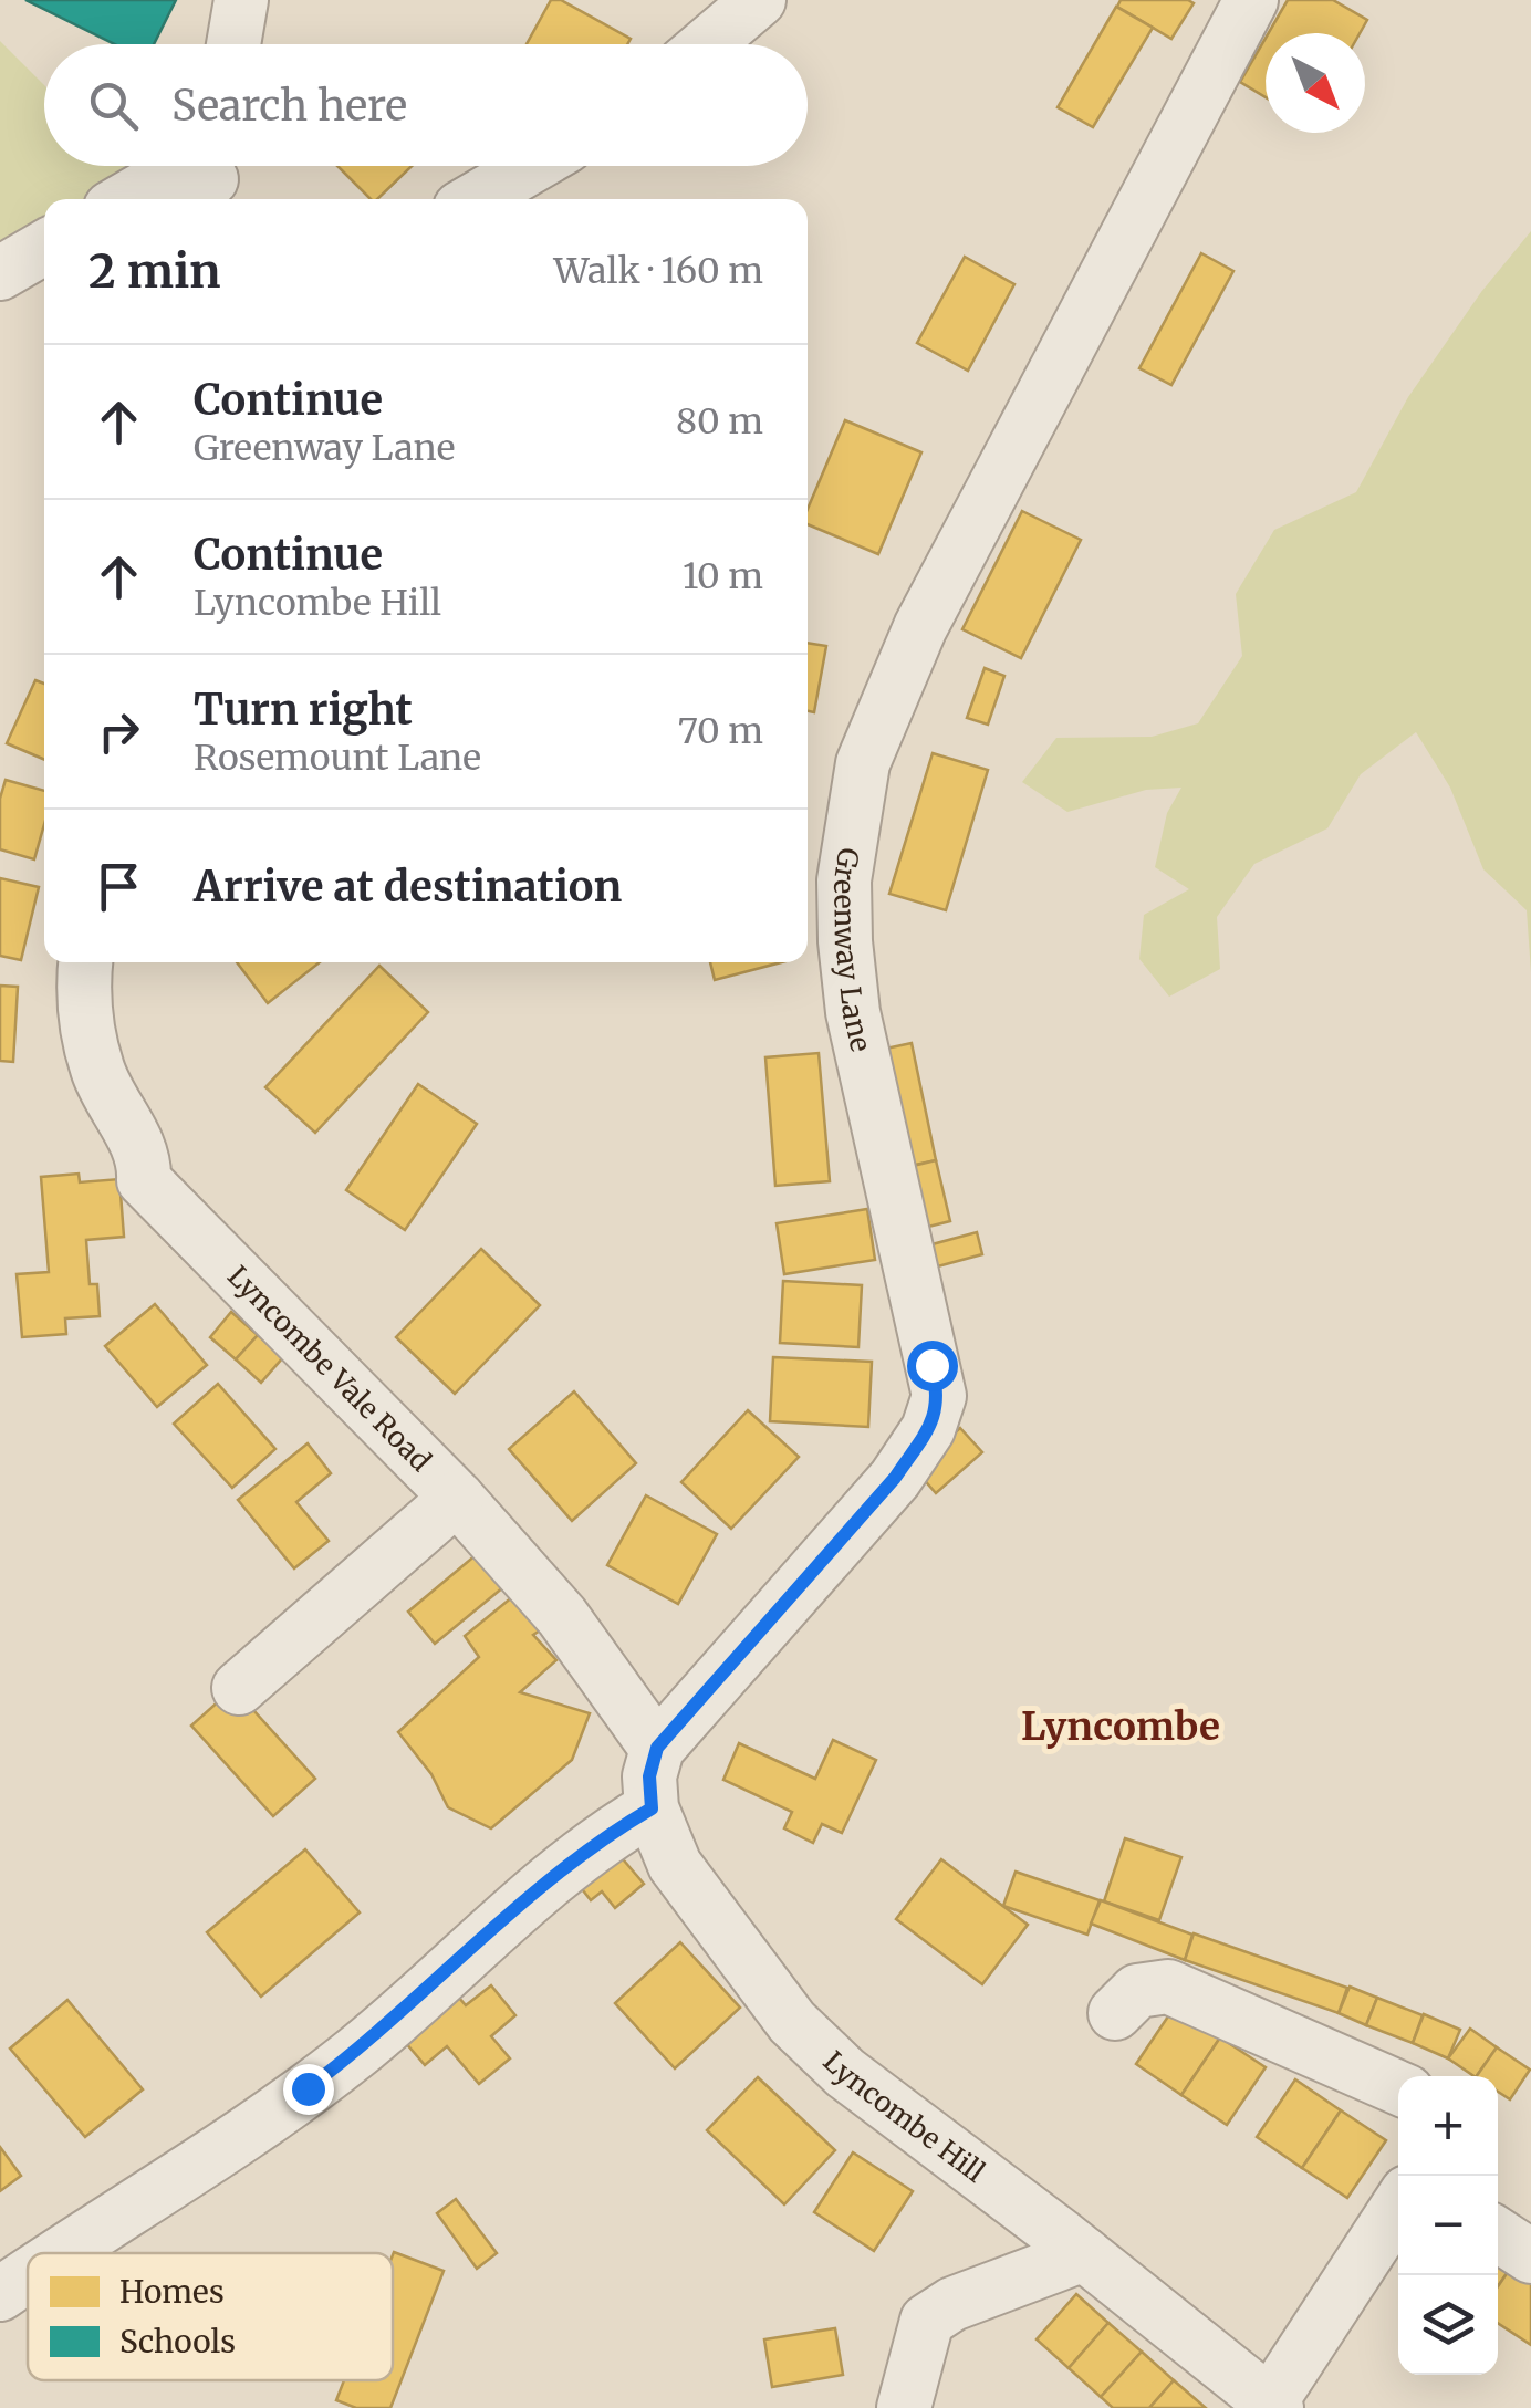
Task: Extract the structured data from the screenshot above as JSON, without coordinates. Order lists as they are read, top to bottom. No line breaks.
{"streets":{"street":["Greenway Lane","Lyncombe Vale Road","Lyncombe Hill"]},"crossings":[["Greenway Lane","Lyncombe Vale Road"],["Greenway Lane","Lyncombe Hill"],["Lyncombe Vale Road","Lyncombe Hill"]],"districts":["Lyncombe"],"legend":["Homes","Schools"],"north":"bottom right","page":{"search":"Search here","heading":["2 min","Walk · 160 m"],"list":[["Continue","Greenway Lane","80 m"],["Continue","Lyncombe Hill","10 m"],["Turn right","Rosemount Lane","70 m"],"Arrive at destination"],"map_buttons":["+","−"]}}
